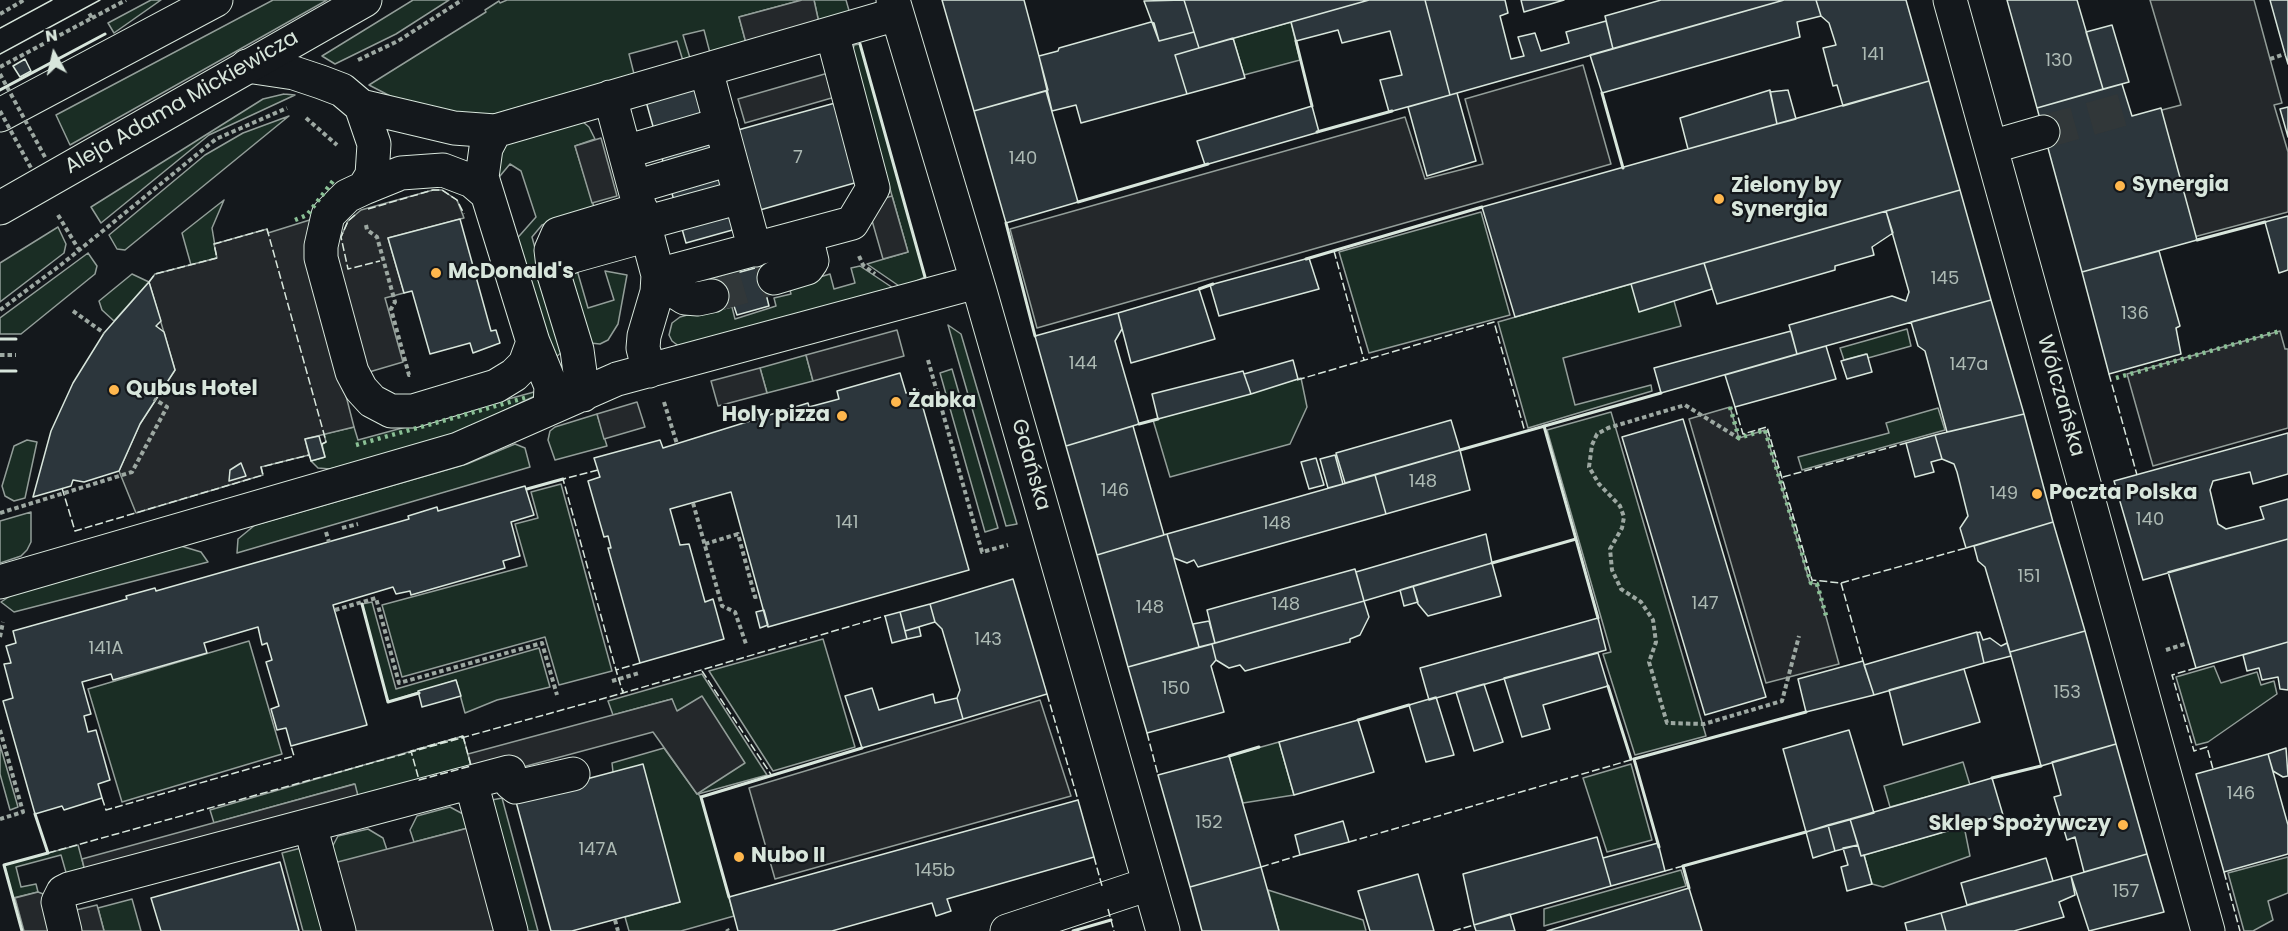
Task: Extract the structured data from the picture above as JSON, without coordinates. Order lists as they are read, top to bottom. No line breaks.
{"streets":{"street":["Aleja Adama Mickiewicza","Wólczańska","Gdańska"]},"places":["Synergia","Zielony by Synergia","McDonald's","Qubus Hotel","Żabka","Holy pizza","Poczta Polska","Sklep Spożywczy","Nubo II"],"house_numbers":["141","130","7","140","145","136","144","147a","148","146","149","140","141","148","151","147","148","148","143","141A","150","153","146","152","147A","145b","157"],"north":"top"}
